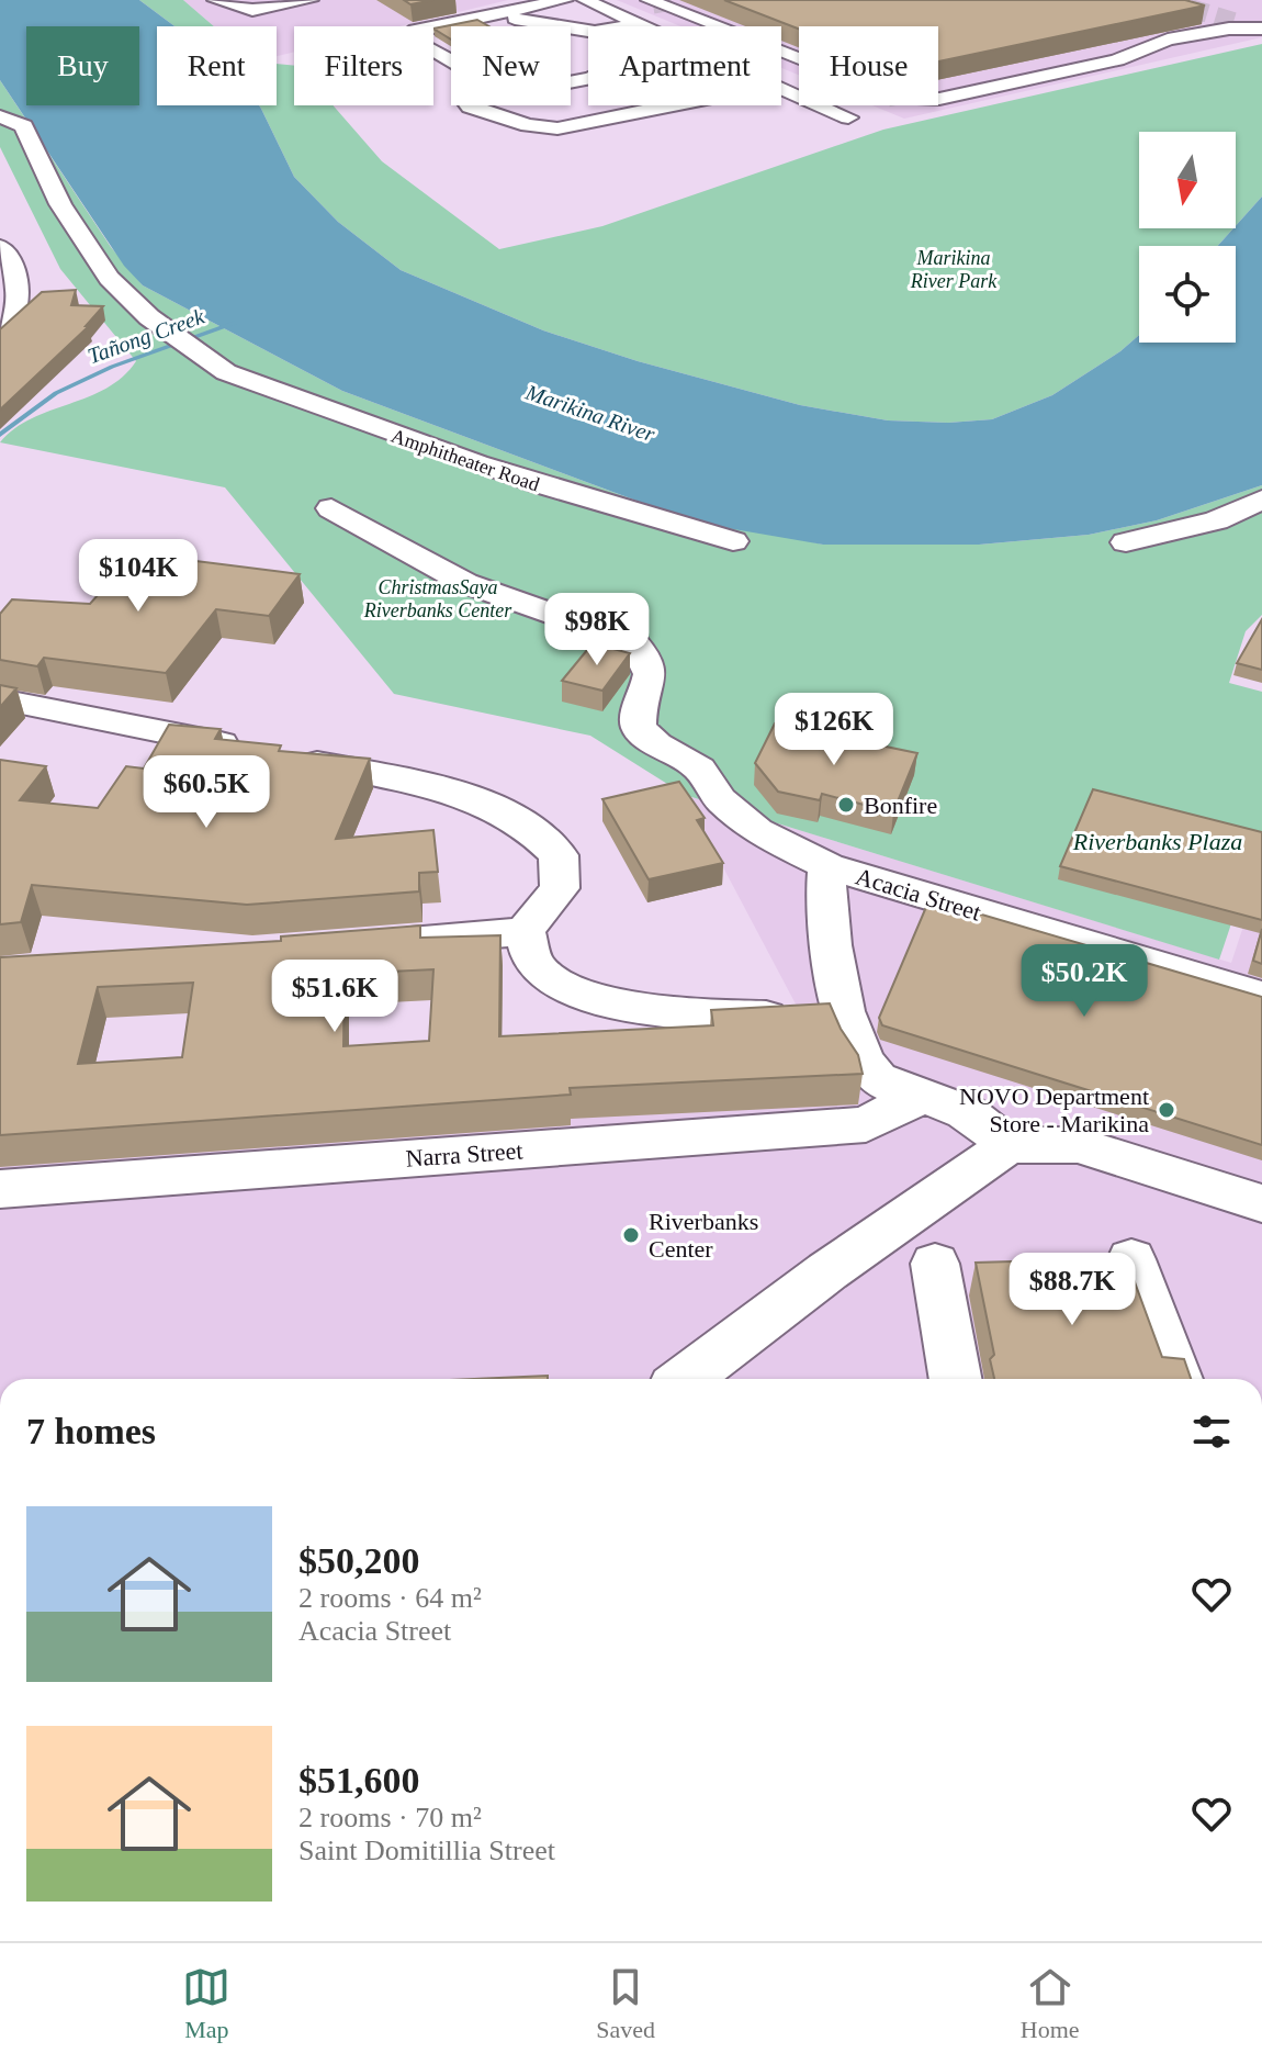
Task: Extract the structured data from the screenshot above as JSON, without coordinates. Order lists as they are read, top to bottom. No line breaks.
{"streets":{"street":["Amphitheater Road","Acacia Street","Narra Street"]},"water":["Tañong Creek","Marikina River"],"parks":["Marikina River Park","ChristmasSaya Riverbanks Center","Riverbanks Plaza"],"places":["Bonfire","NOVO Department Store - Marikina","Riverbanks Center"],"north":"bottom","page":{"chip":["Buy","Rent","Filters","New","Apartment","House"],"price":["$104K","$98K","$126K","$60.5K","$50.2K","$51.6K","$88.7K"],"heading":"7 homes","list":[{"name":"$50,200","note":"2 rooms · 64 m² · Acacia Street"},{"name":"$51,600","note":"2 rooms · 70 m² · Saint Domitillia Street"}],"tabs":["Map","Saved","Home"]}}
